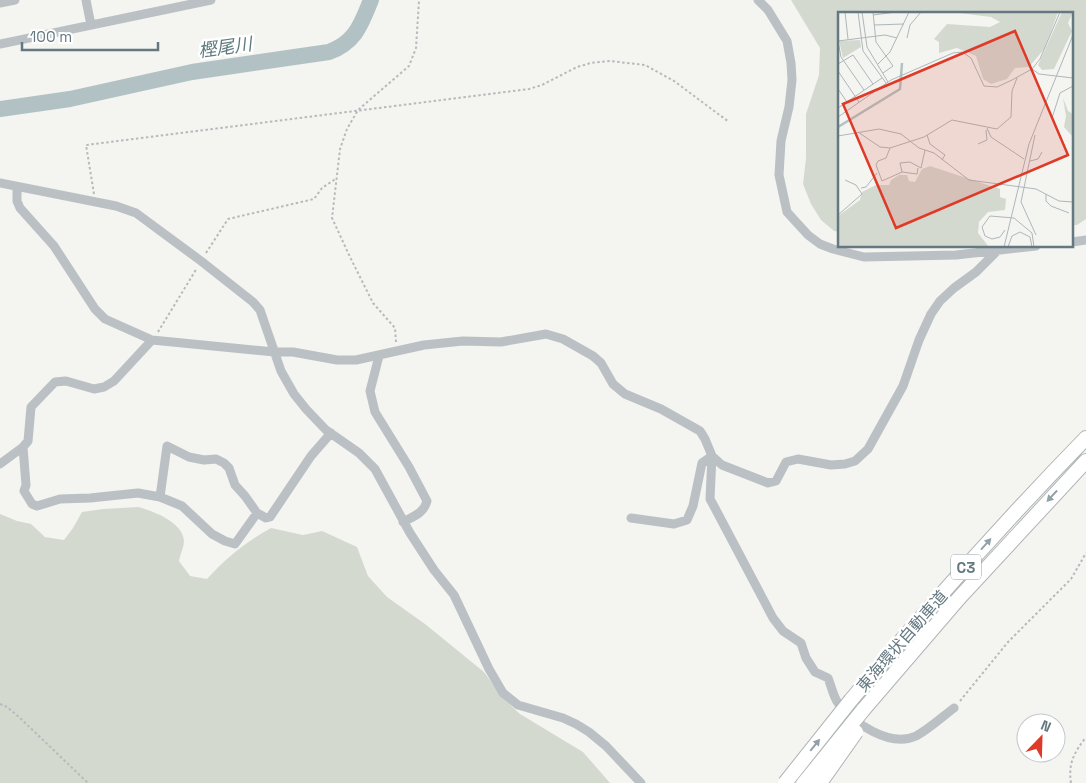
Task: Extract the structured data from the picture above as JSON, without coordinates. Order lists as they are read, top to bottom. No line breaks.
{"streets":{"highway":["C3","東海環状自動車道"]},"water":["樫尾川"],"scale_bar":"100 m","north":"top right"}
